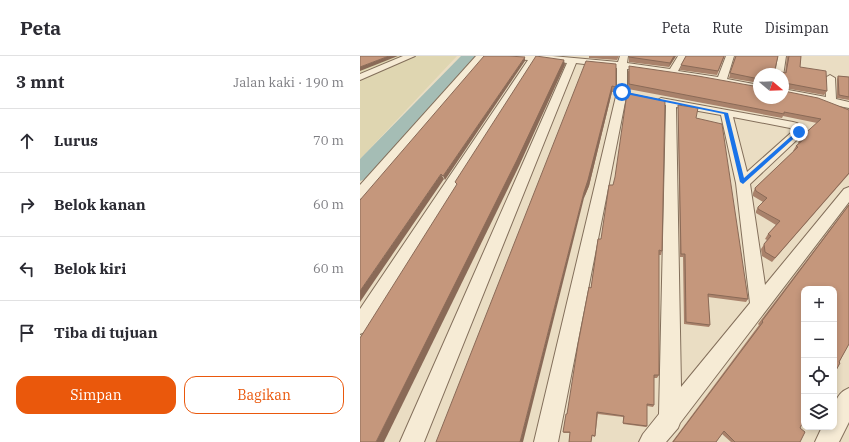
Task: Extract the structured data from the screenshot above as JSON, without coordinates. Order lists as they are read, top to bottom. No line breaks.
{"north":"right","page":{"header":"Peta","nav":["Peta","Rute","Disimpan"],"heading":["3 mnt","Jalan kaki · 190 m"],"list":[["Lurus","70 m"],["Belok kanan","60 m"],["Belok kiri","60 m"],"Tiba di tujuan"],"map_buttons":["+","−"],"buttons":["Simpan","Bagikan"]}}
